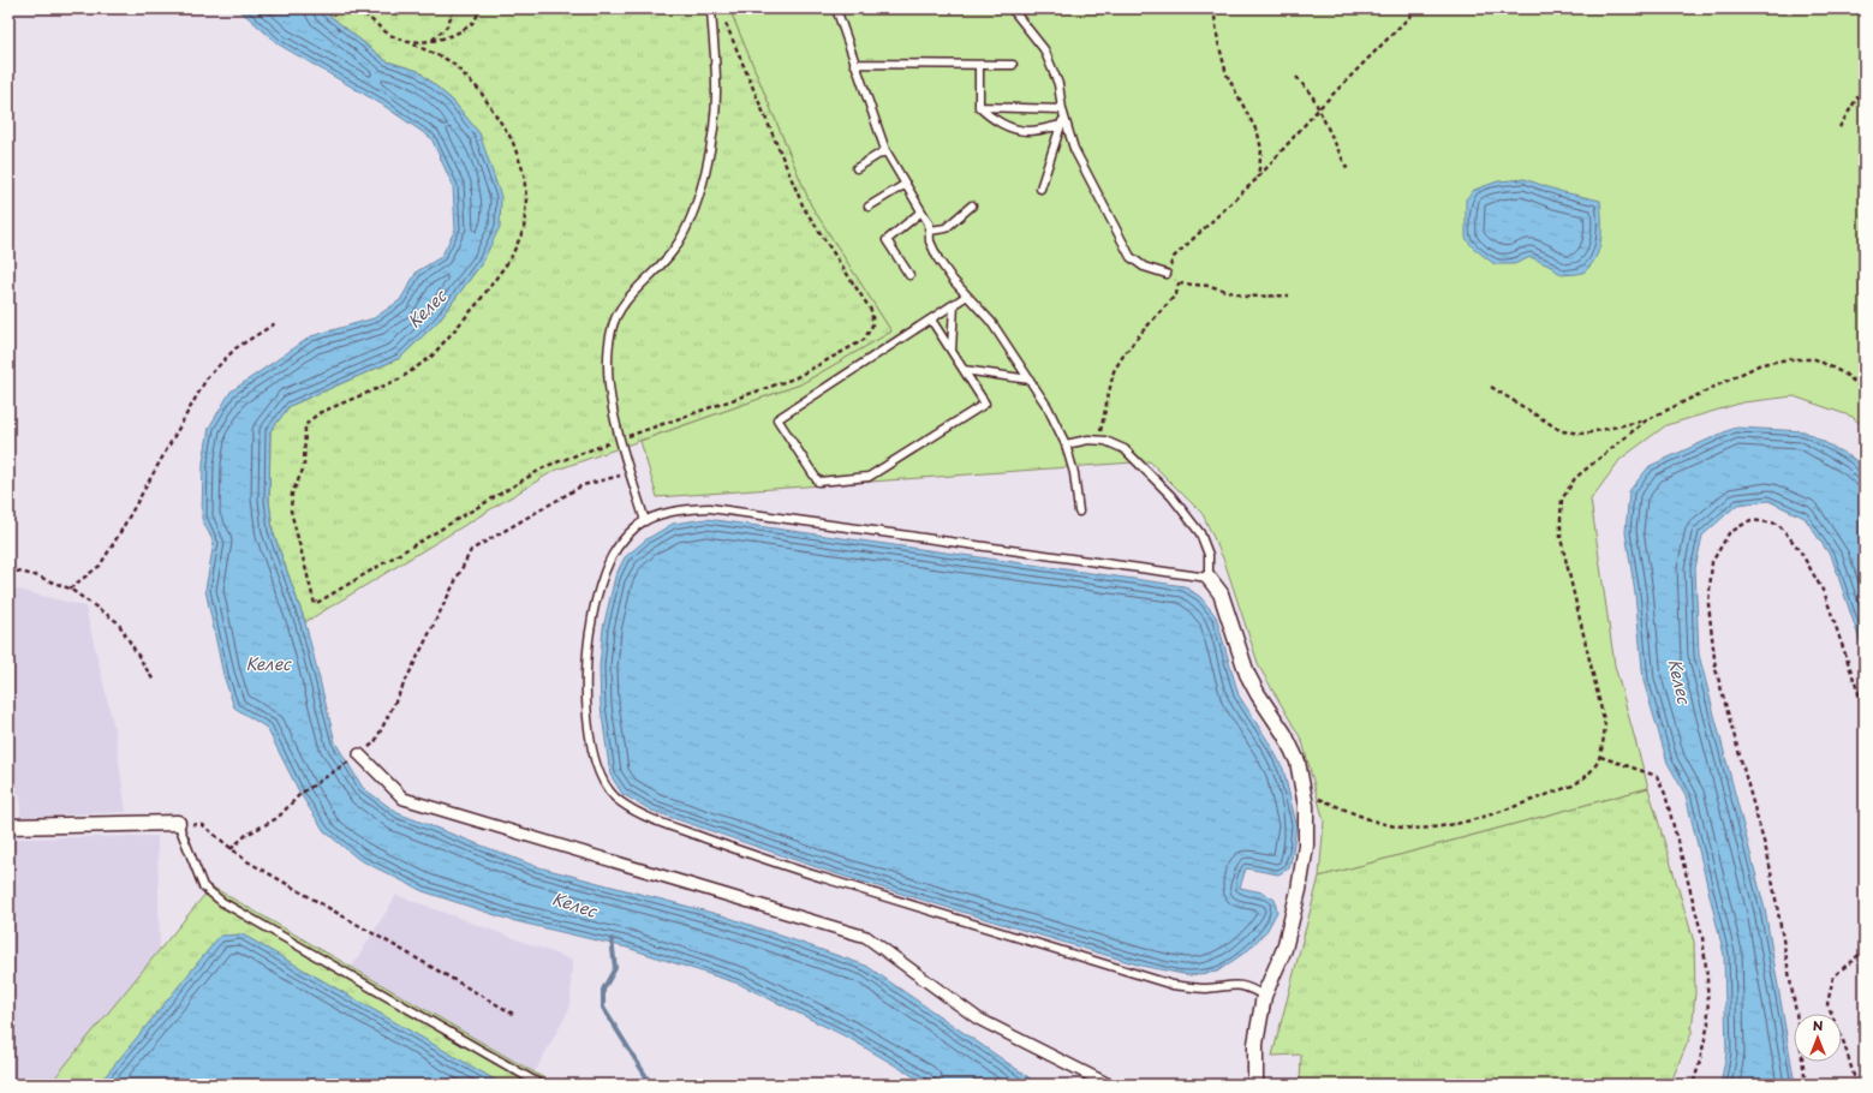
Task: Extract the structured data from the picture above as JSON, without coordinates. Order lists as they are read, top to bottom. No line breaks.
{"water":["Келес"],"north":"top"}
